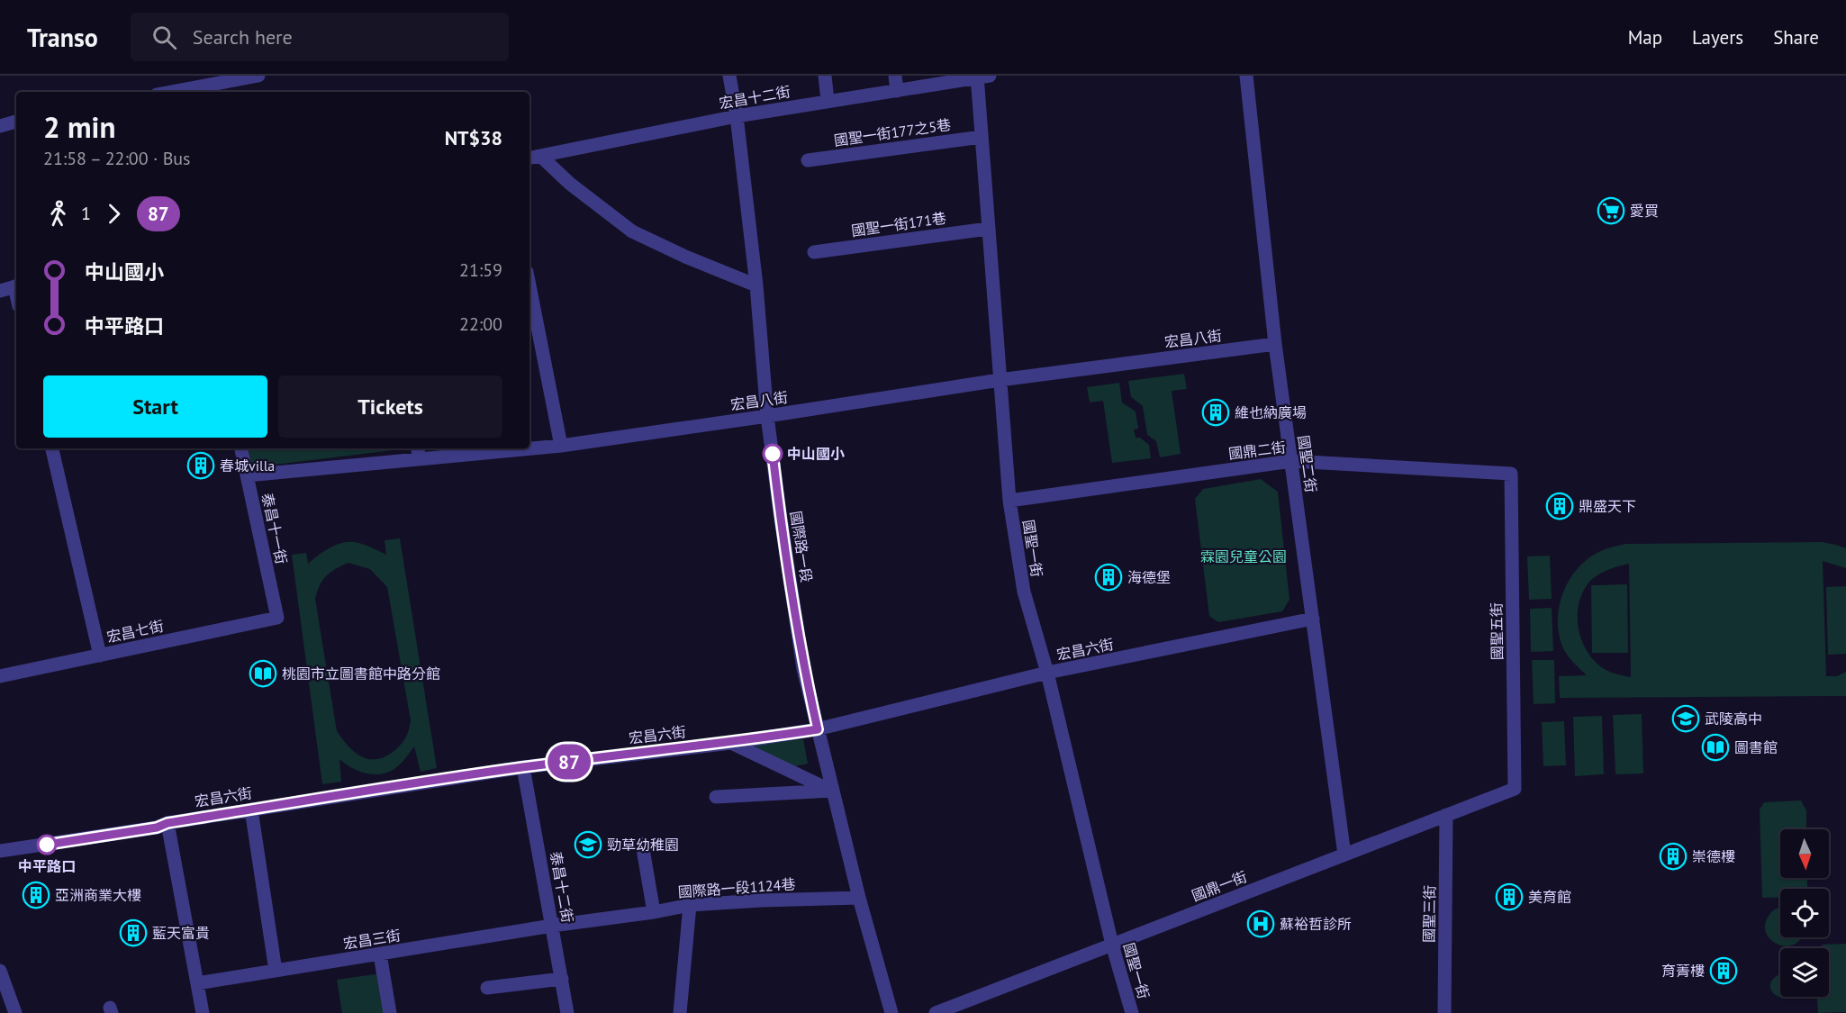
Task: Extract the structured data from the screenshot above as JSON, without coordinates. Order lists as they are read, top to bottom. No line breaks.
{"streets":{"street":["宏昌十二街","國聖一街177之5巷","國聖一街171巷","宏昌八街","國鼎二街","國聖二街","泰昌十一街","國際路一段","國聖一街","宏昌七街","國聖五街","宏昌六街","國鼎一街","泰昌十二街","國際路一段1124巷","國聖三街","宏昌三街"]},"crossings":[["宏昌十二街","國際路一段"],["宏昌十二街","國聖一街"],["國聖一街177之5巷","國聖一街"],["國聖一街171巷","國聖一街"],["宏昌八街","國聖二街"],["宏昌八街","泰昌十一街"],["宏昌八街","國際路一段"],["宏昌八街","國聖一街"],["國鼎二街","國聖二街"],["國鼎二街","國聖一街"],["國鼎二街","國聖五街"],["國聖二街","宏昌六街"],["國聖二街","國鼎一街"],["泰昌十一街","宏昌七街"],["國際路一段","宏昌六街"],["國際路一段","國際路一段1124巷"],["國聖一街","宏昌六街"],["國聖一街","國鼎一街"],["國聖五街","國鼎一街"],["宏昌六街","泰昌十二街"],["國鼎一街","國聖三街"],["泰昌十二街","國際路一段1124巷"],["泰昌十二街","宏昌三街"],["國際路一段1124巷","宏昌三街"]],"parks":["霖園兒童公園"],"places":{"supermarket":["愛買"],"building":["維也納廣場","春城villa","鼎盛天下","海德堡","崇德樓","亞洲商業大樓","美育館","藍天富貴","育菁樓"],"other":["中山國小","中平路口"],"library":["桃園市立圖書館中路分館","圖書館"],"school or university":["武陵高中","勁草幼稚園"],"hospital":["蘇裕哲診所"]},"lines":["bus line 87"],"north":"bottom","page":{"header":"Transo","search":"Search here","nav":["Map","Layers","Share"],"on_map":"87","heading":["2 min","21:58 – 22:00 · Bus","NT$38"],"legs":["1","87"],"list":[{"name":"中山國小","value":"21:59"},{"name":"中平路口","value":"22:00"}],"buttons":["Start","Tickets"]}}
